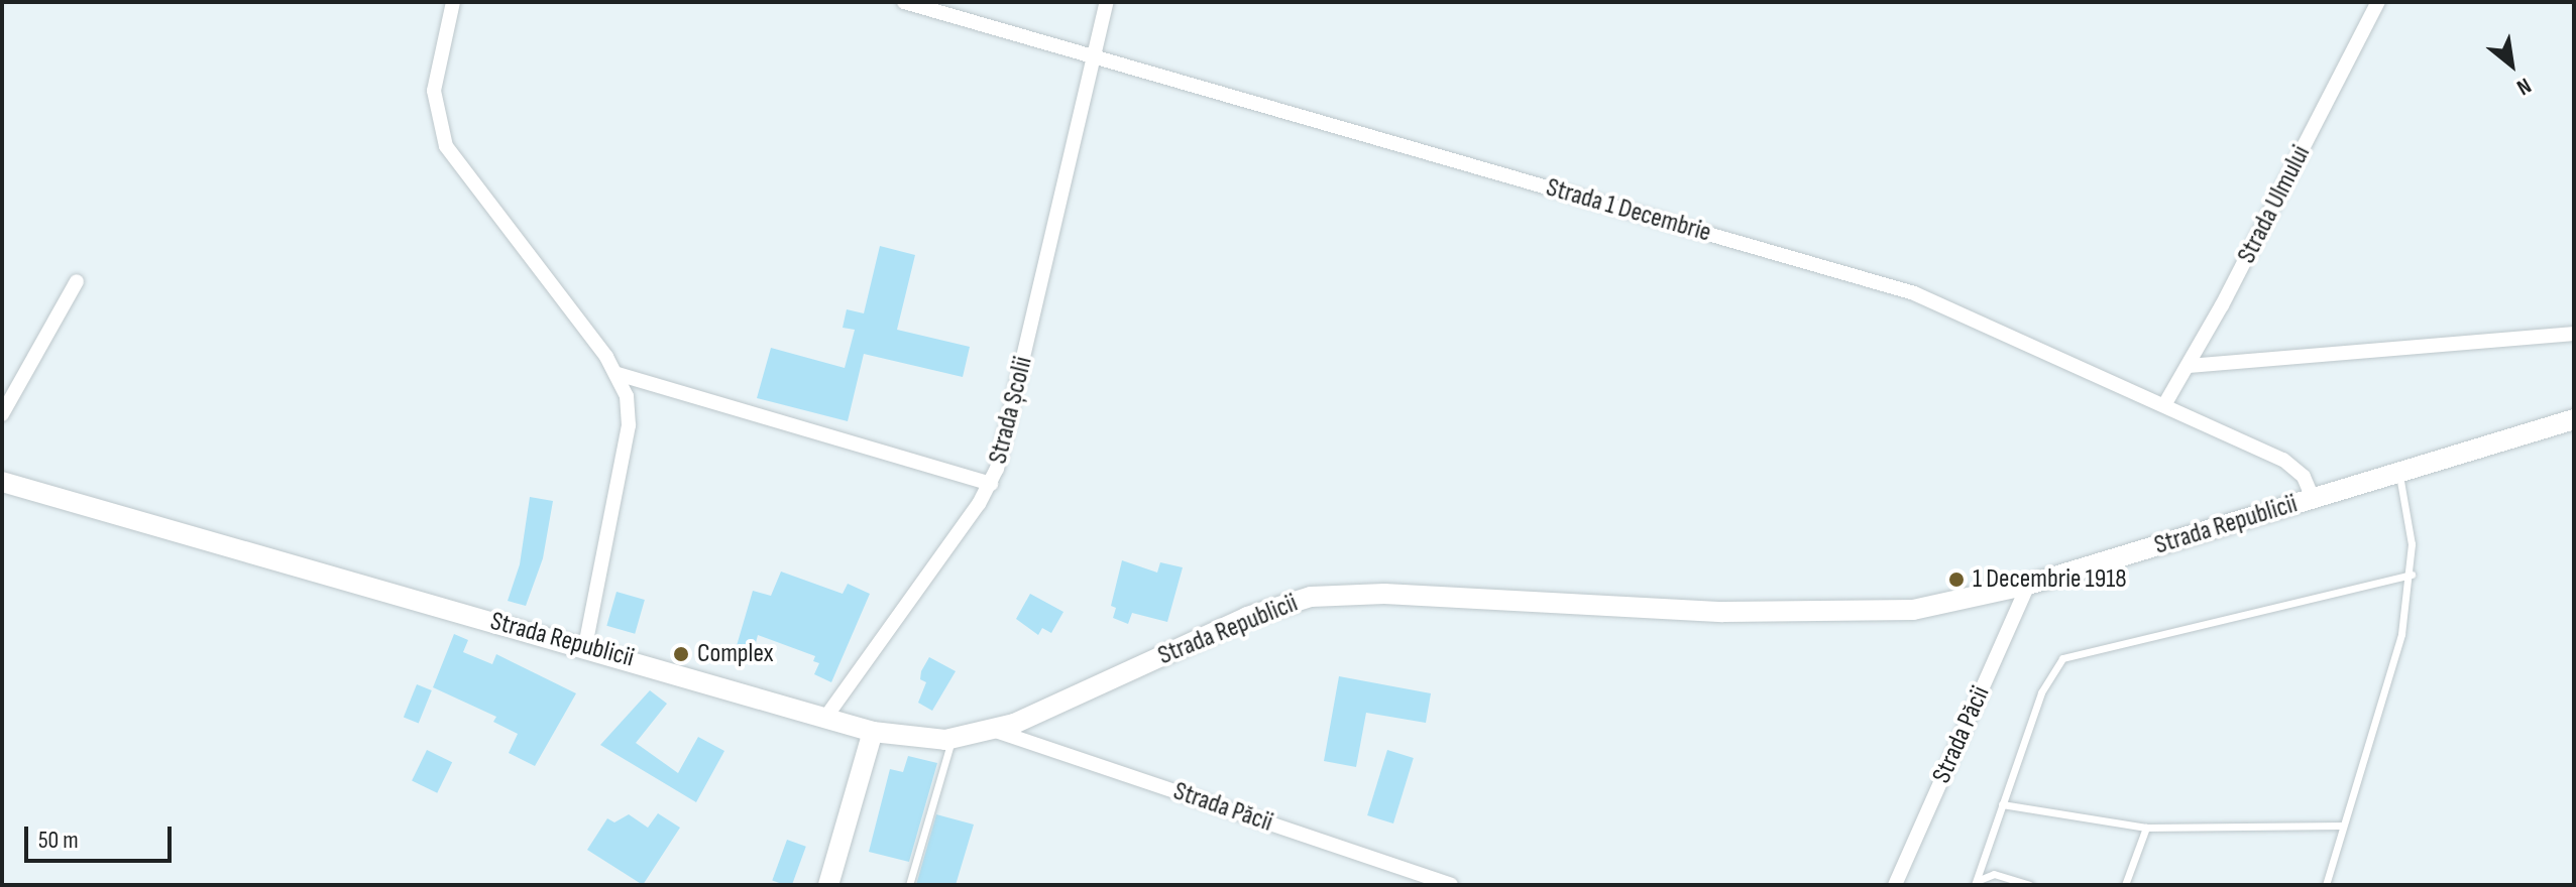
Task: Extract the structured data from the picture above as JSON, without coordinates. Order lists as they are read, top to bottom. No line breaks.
{"streets":{"main road":["Strada Republicii"],"street":["Strada Ulmului","Strada 1 Decembrie","Strada Școlii","Strada Păcii"]},"crossings":[["Strada Ulmului","Strada 1 Decembrie"],["Strada 1 Decembrie","Strada Școlii"],["Strada 1 Decembrie","Strada Republicii"],["Strada Școlii","Strada Republicii"],["Strada Republicii","Strada Păcii"]],"places":["1 Decembrie 1918","Complex"],"scale_bar":"50 m","north":"bottom right"}
